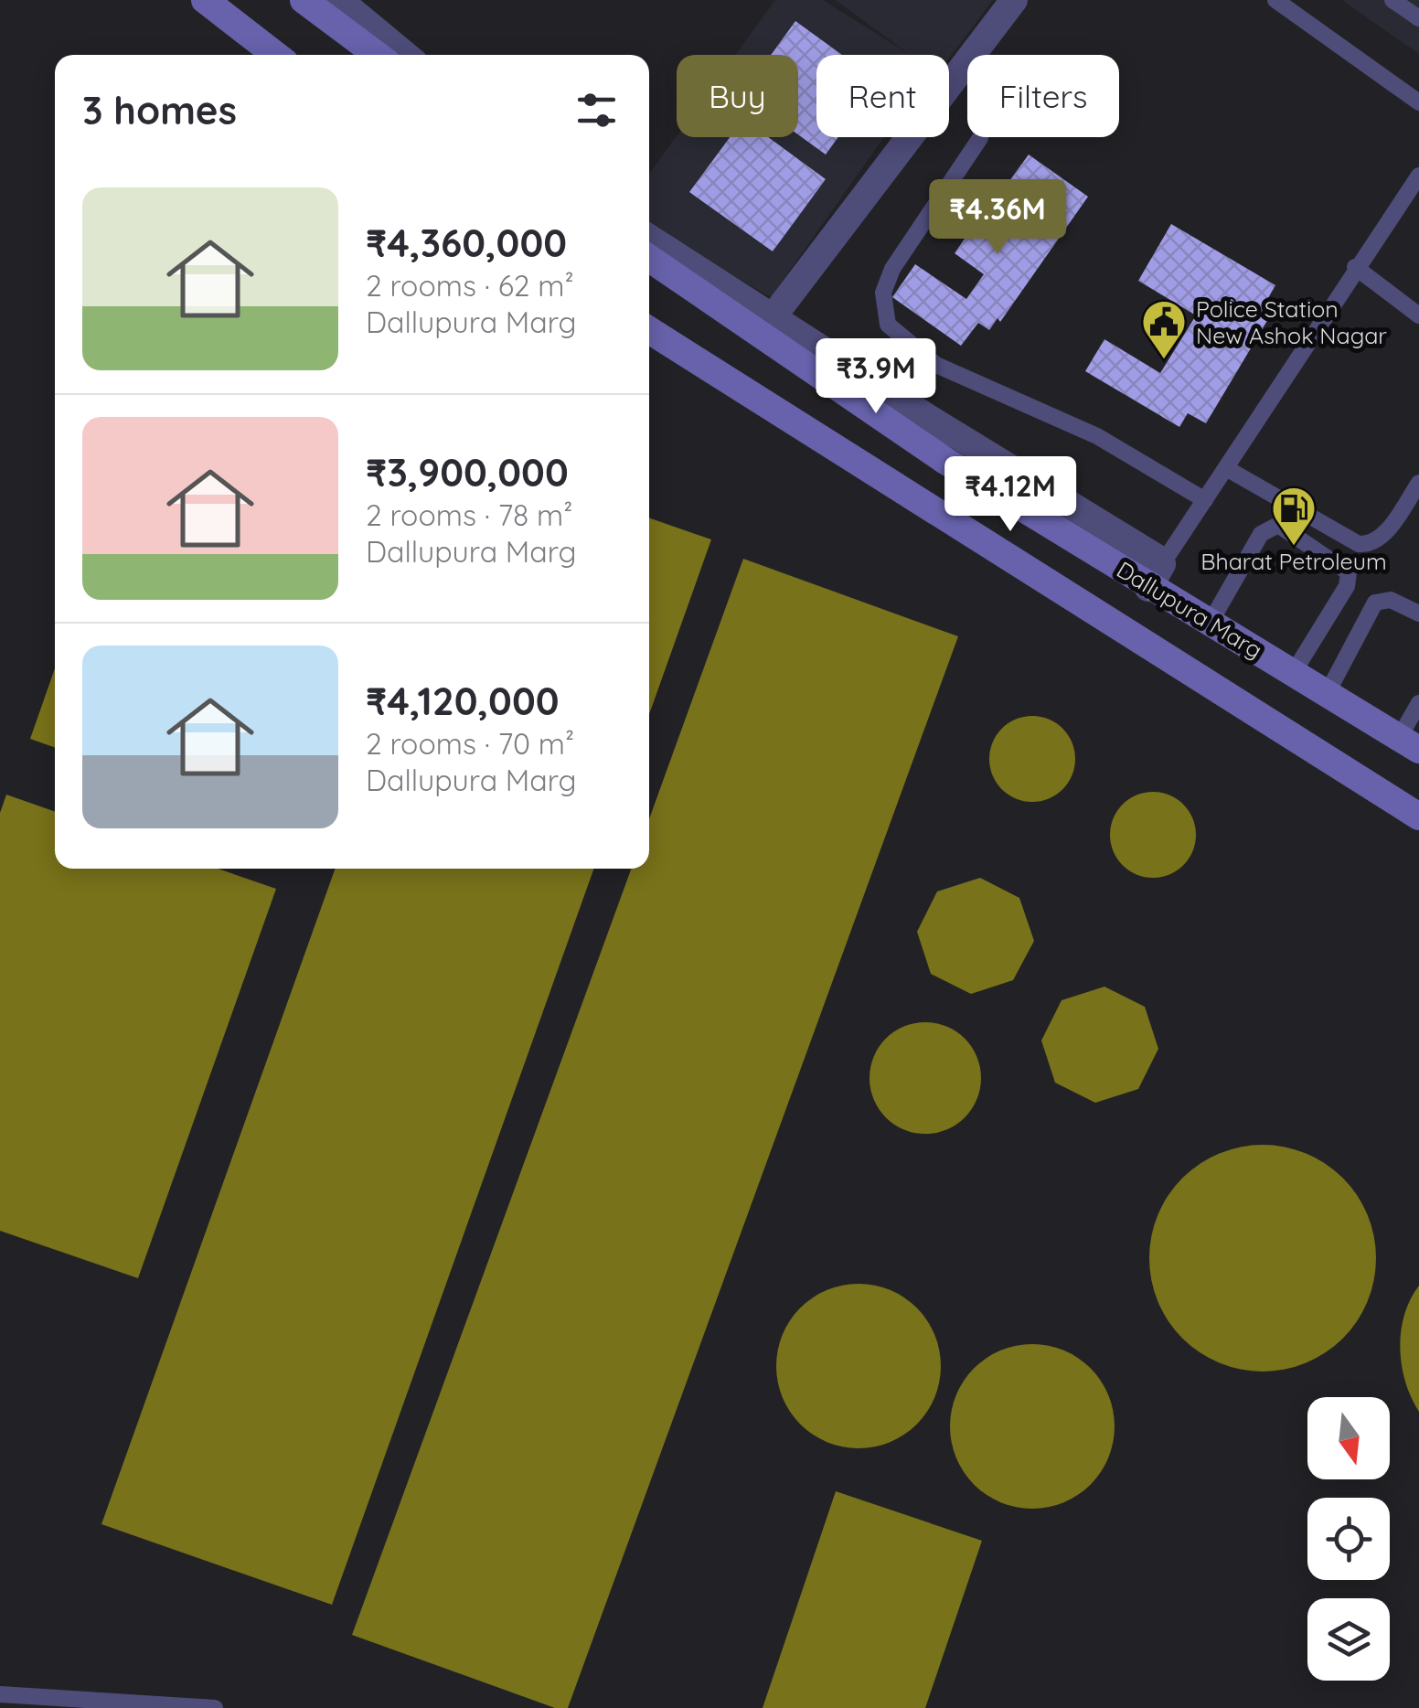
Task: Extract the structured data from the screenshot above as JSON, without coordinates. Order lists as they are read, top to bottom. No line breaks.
{"streets":{"main road":["Dallupura Marg"]},"places":{"public building":["Police Station New Ashok Nagar"],"fuel station":["Bharat Petroleum"]},"north":"bottom","page":{"chip":["Buy","Rent","Filters"],"heading":"3 homes","list":[{"name":"₹4,360,000","note":"2 rooms · 62 m² · Dallupura Marg"},{"name":"₹3,900,000","note":"2 rooms · 78 m² · Dallupura Marg"},{"name":"₹4,120,000","note":"2 rooms · 70 m² · Dallupura Marg"}],"price":["₹4.36M","₹3.9M","₹4.12M"]}}
